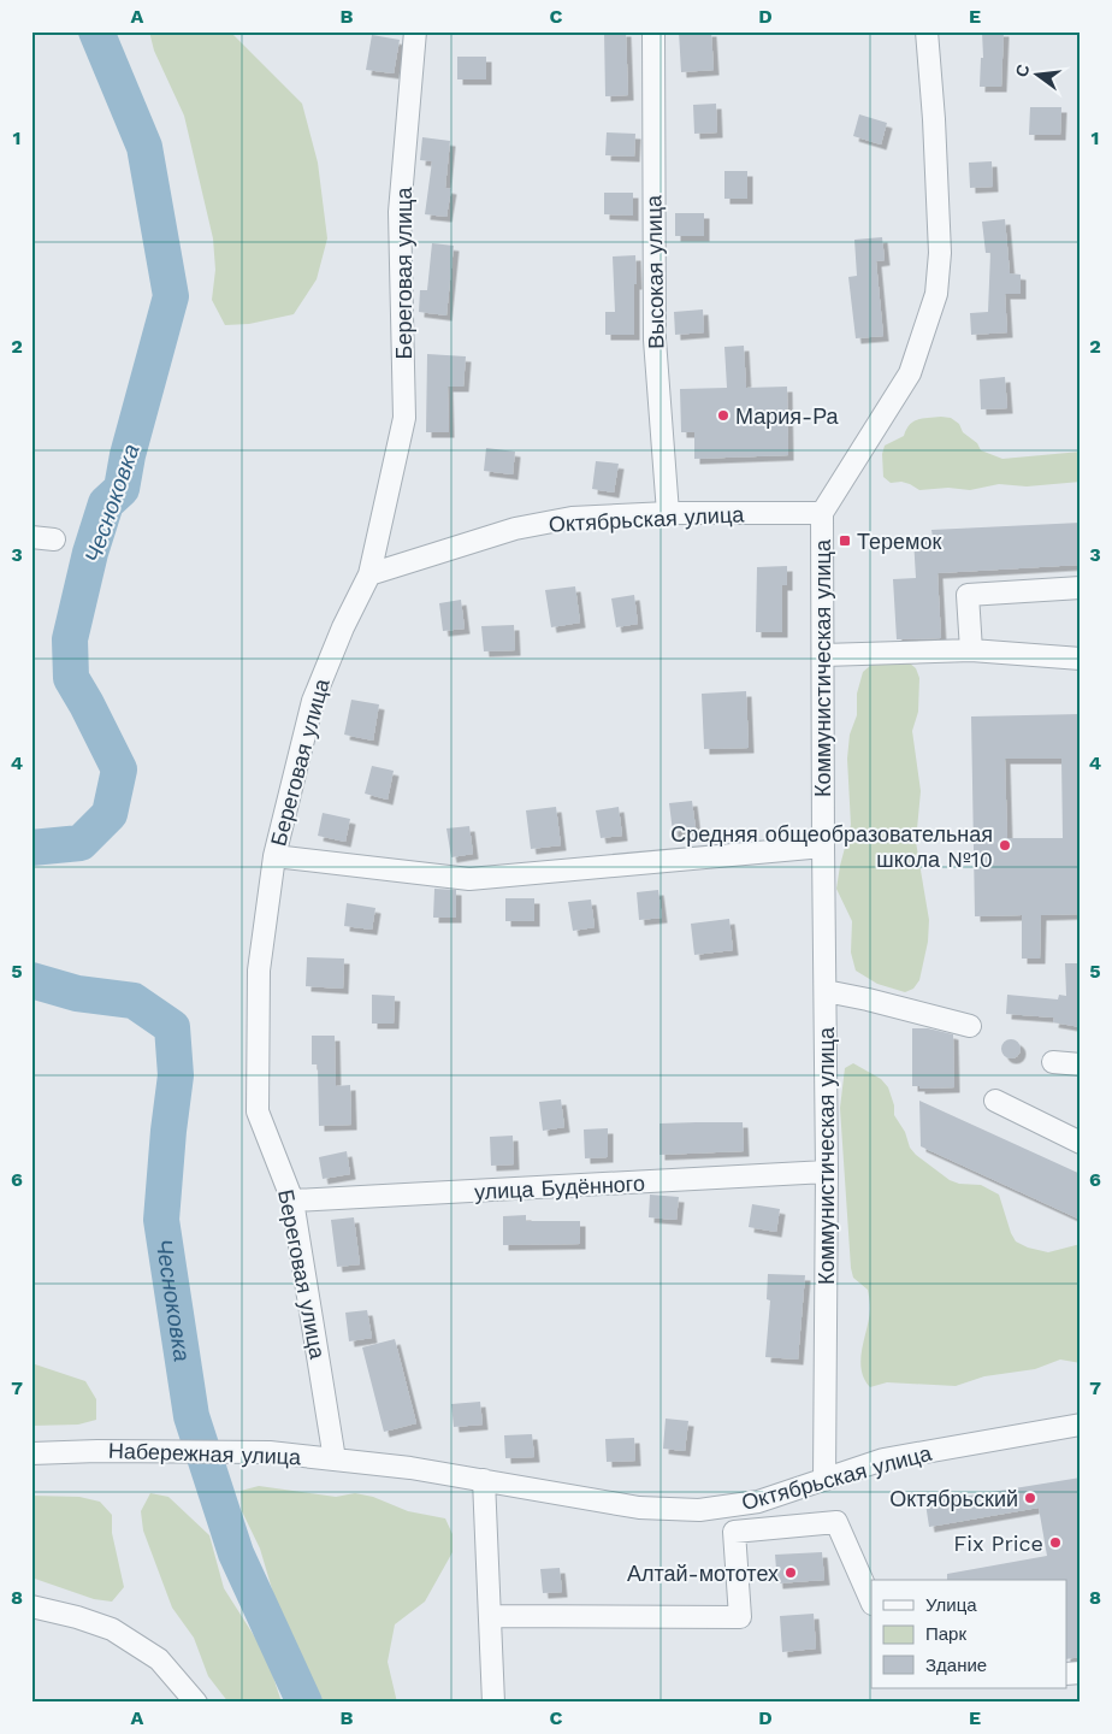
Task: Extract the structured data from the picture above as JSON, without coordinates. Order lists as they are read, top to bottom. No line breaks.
{"streets":{"street":["Высокая улица","Береговая улица","Октябрьская улица","Коммунистическая улица","улица Будённого","Набережная улица"]},"crossings":[["Высокая улица","Октябрьская улица"],["Береговая улица","Октябрьская улица"],["Береговая улица","улица Будённого"],["Береговая улица","Набережная улица"],["Октябрьская улица","Коммунистическая улица"],["Октябрьская улица","Набережная улица"],["Коммунистическая улица","улица Будённого"]],"water":["Чесноковка"],"places":{"other":["Мария-Ра","Средняя общеобразовательная школа №10","Октябрьский","Fix Price","Алтай-мототех"],"transit":["Теремок"]},"legend":["Улица","Парк","Здание"],"north":"left","grid":{"columns":["A","B","C","D","E"],"rows":["1","2","3","4","5","6","7","8"]}}
